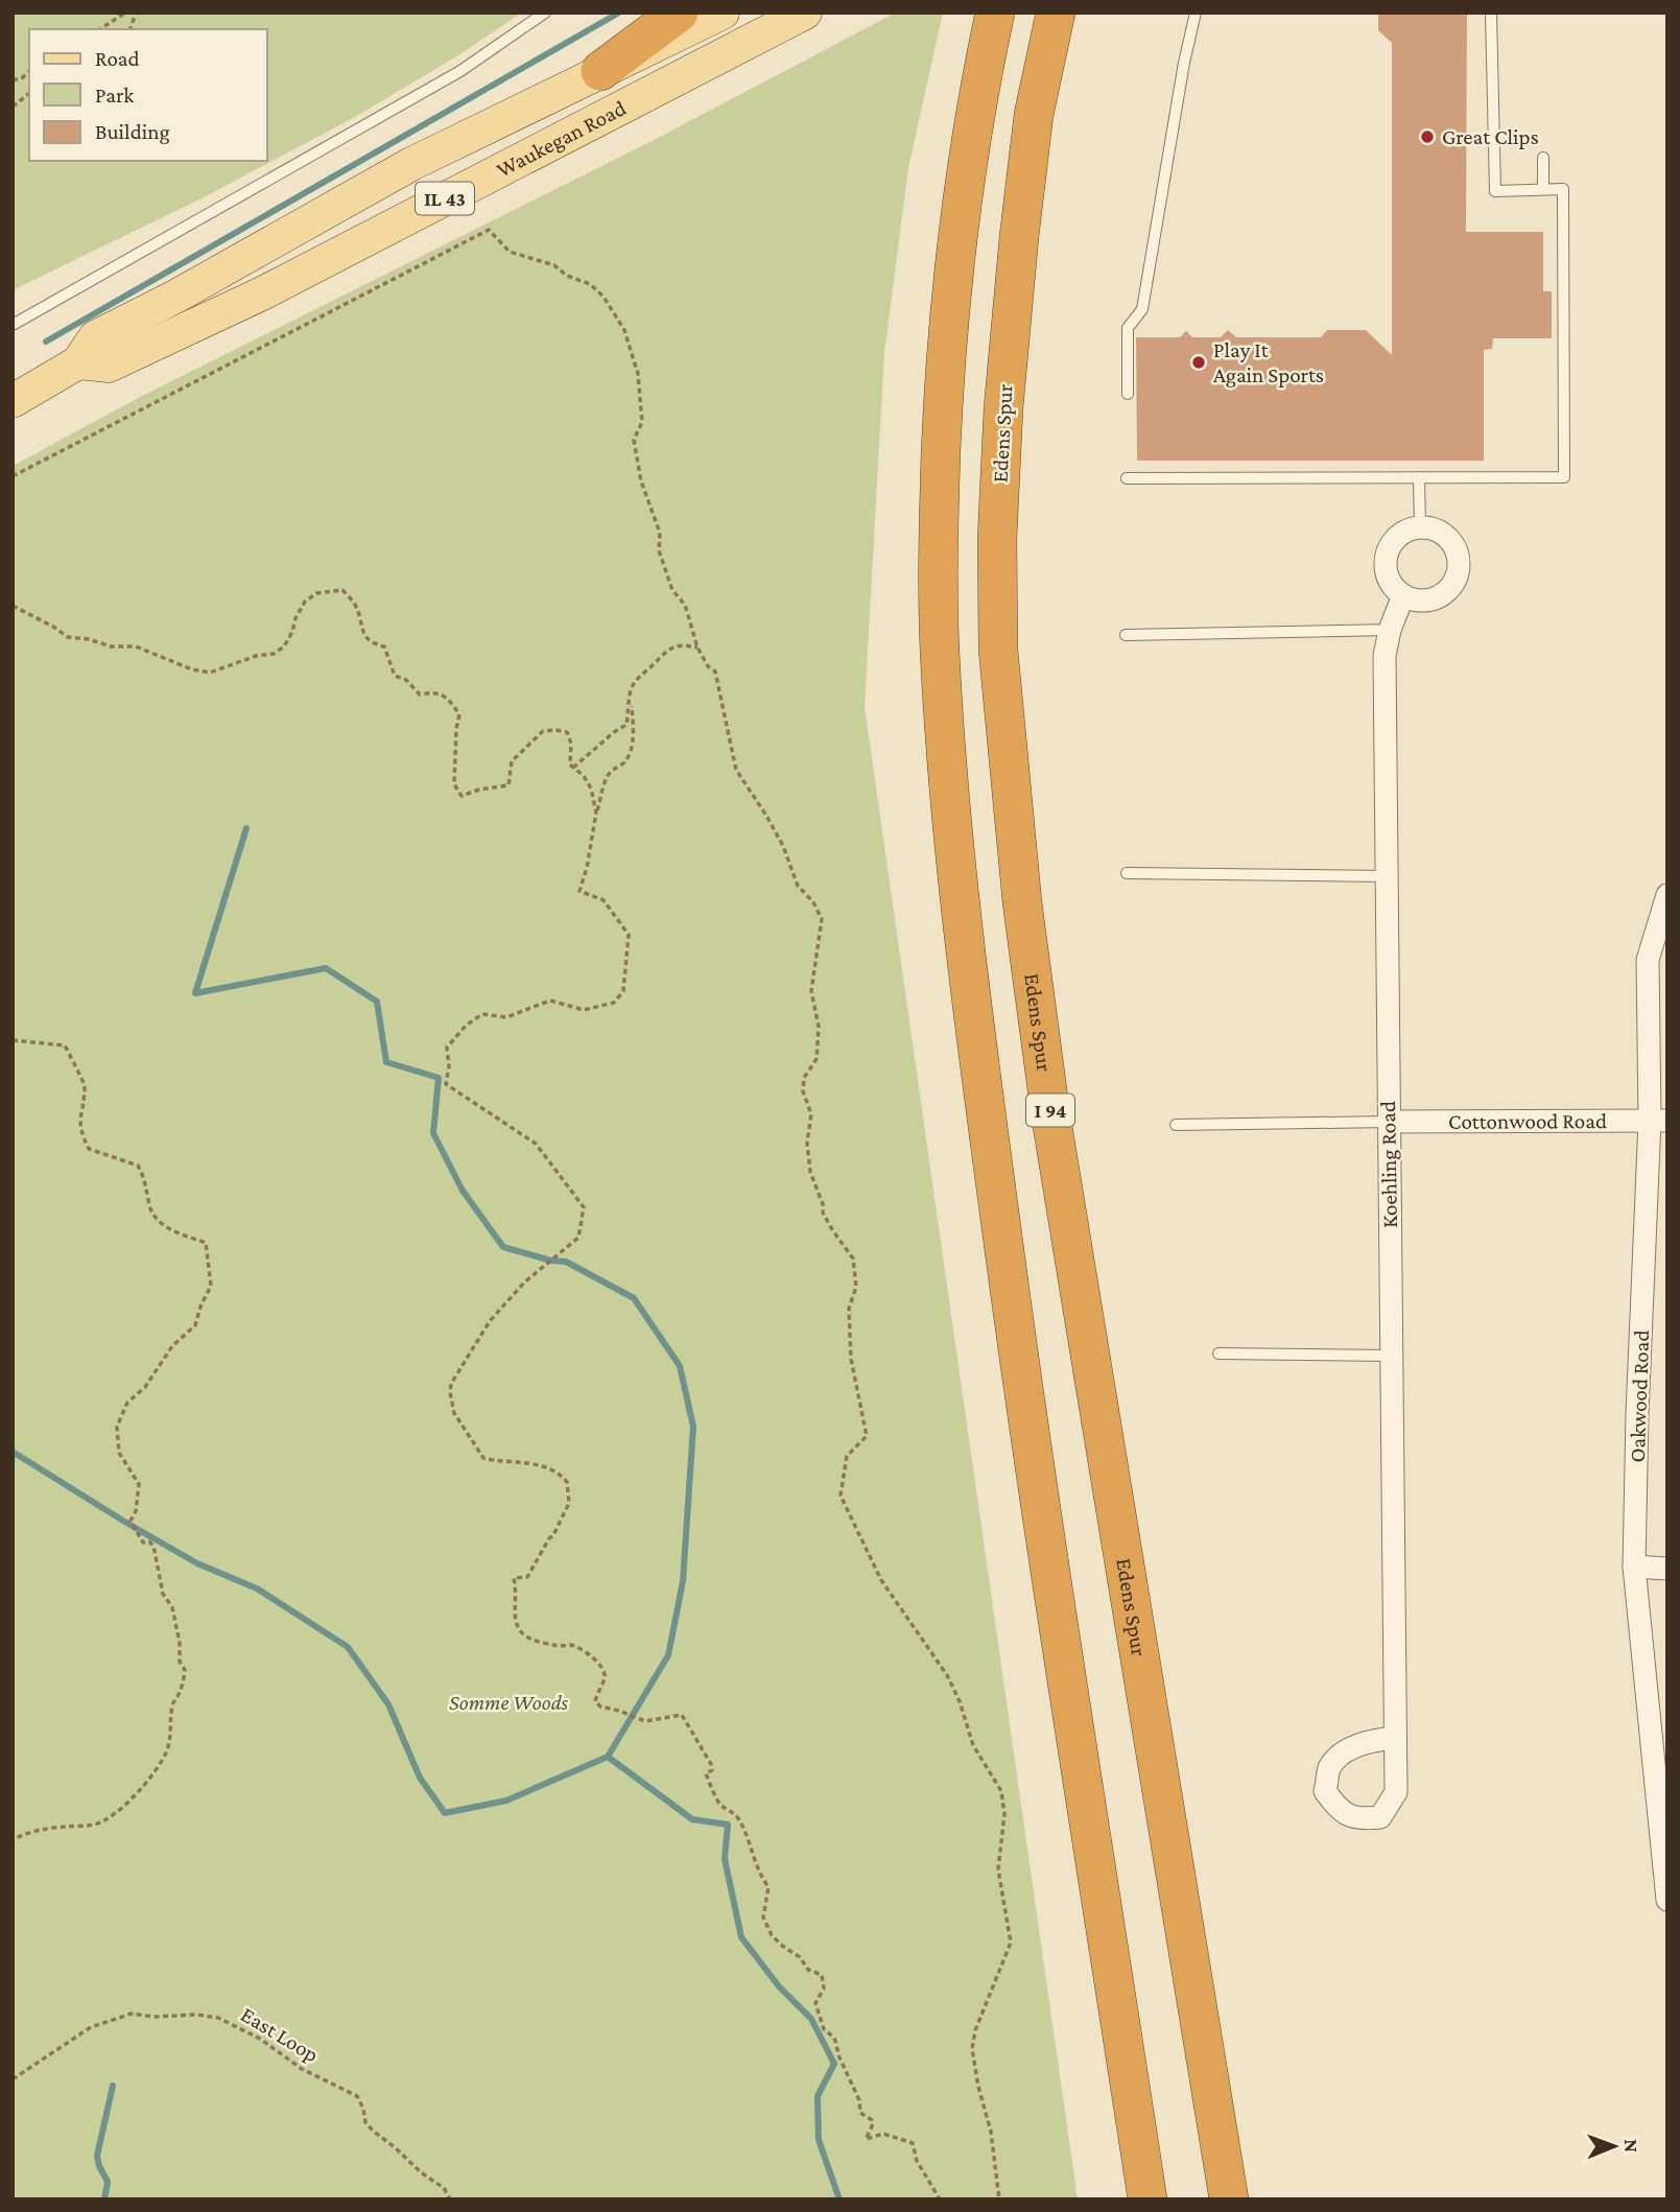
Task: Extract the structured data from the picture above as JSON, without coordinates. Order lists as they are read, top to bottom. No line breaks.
{"streets":{"highway":["Edens Spur","I 94"],"main road":["Waukegan Road","IL 43"],"street":["Cottonwood Road","Koehling Road","Oakwood Road"],"path":["East Loop"]},"crossings":[["Cottonwood Road","Koehling Road"],["Cottonwood Road","Oakwood Road"]],"parks":["Somme Woods"],"places":["Great Clips","Play It Again Sports"],"legend":["Road","Park","Building"],"north":"right"}
